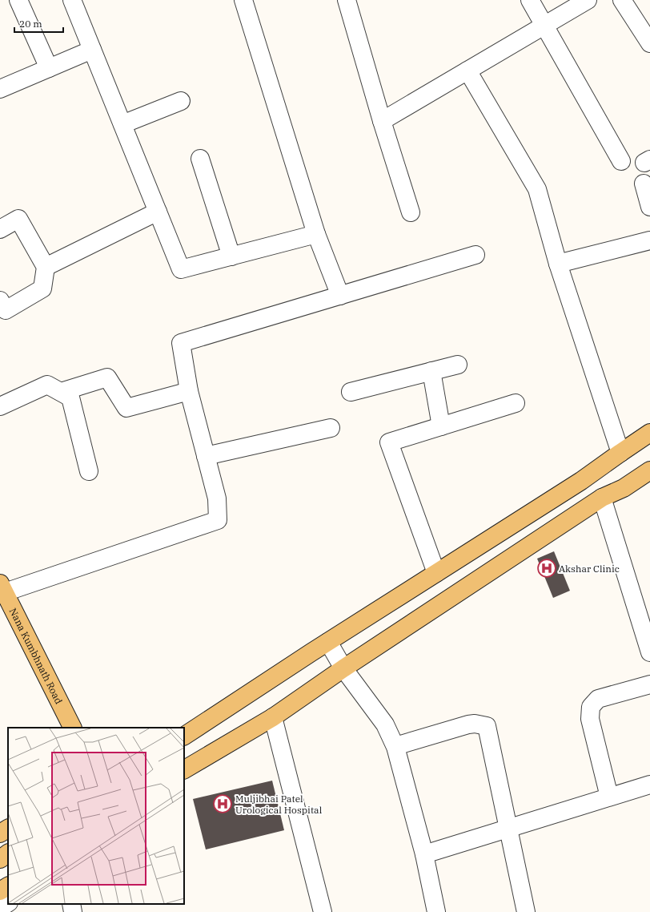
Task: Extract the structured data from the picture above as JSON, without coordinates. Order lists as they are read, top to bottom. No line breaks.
{"streets":{"main road":["Nana Kumbhnath Road"]},"places":{"hospital":["Akshar Clinic","Muljibhai Patel Urological Hospital"]},"scale_bar":"20 m"}
